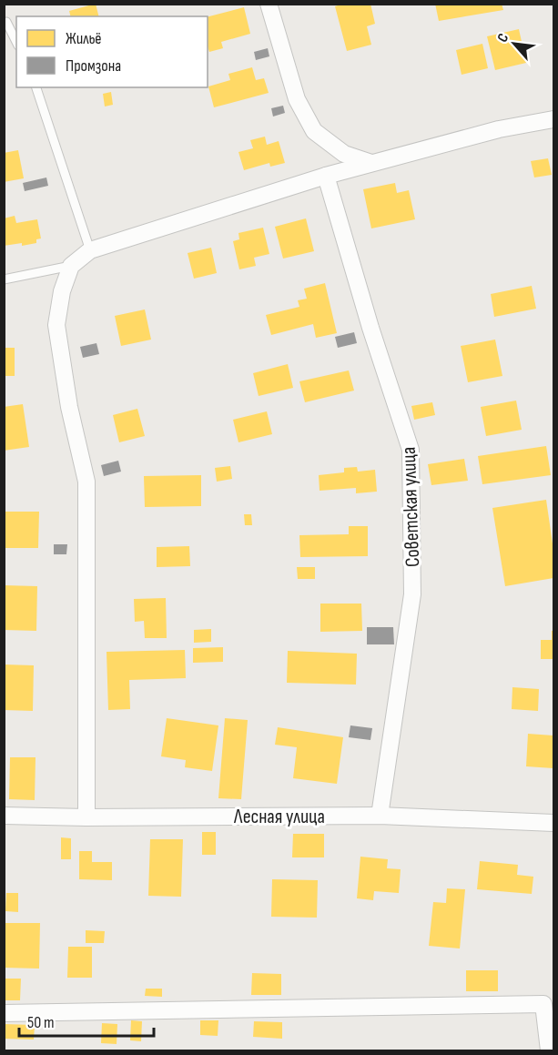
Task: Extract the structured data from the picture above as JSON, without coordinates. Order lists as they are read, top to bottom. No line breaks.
{"streets":{"street":["Советская улица","Лесная улица"]},"crossings":[["Советская улица","Лесная улица"]],"legend":["Жильё","Промзона"],"scale_bar":"50 m","north":"top left"}
